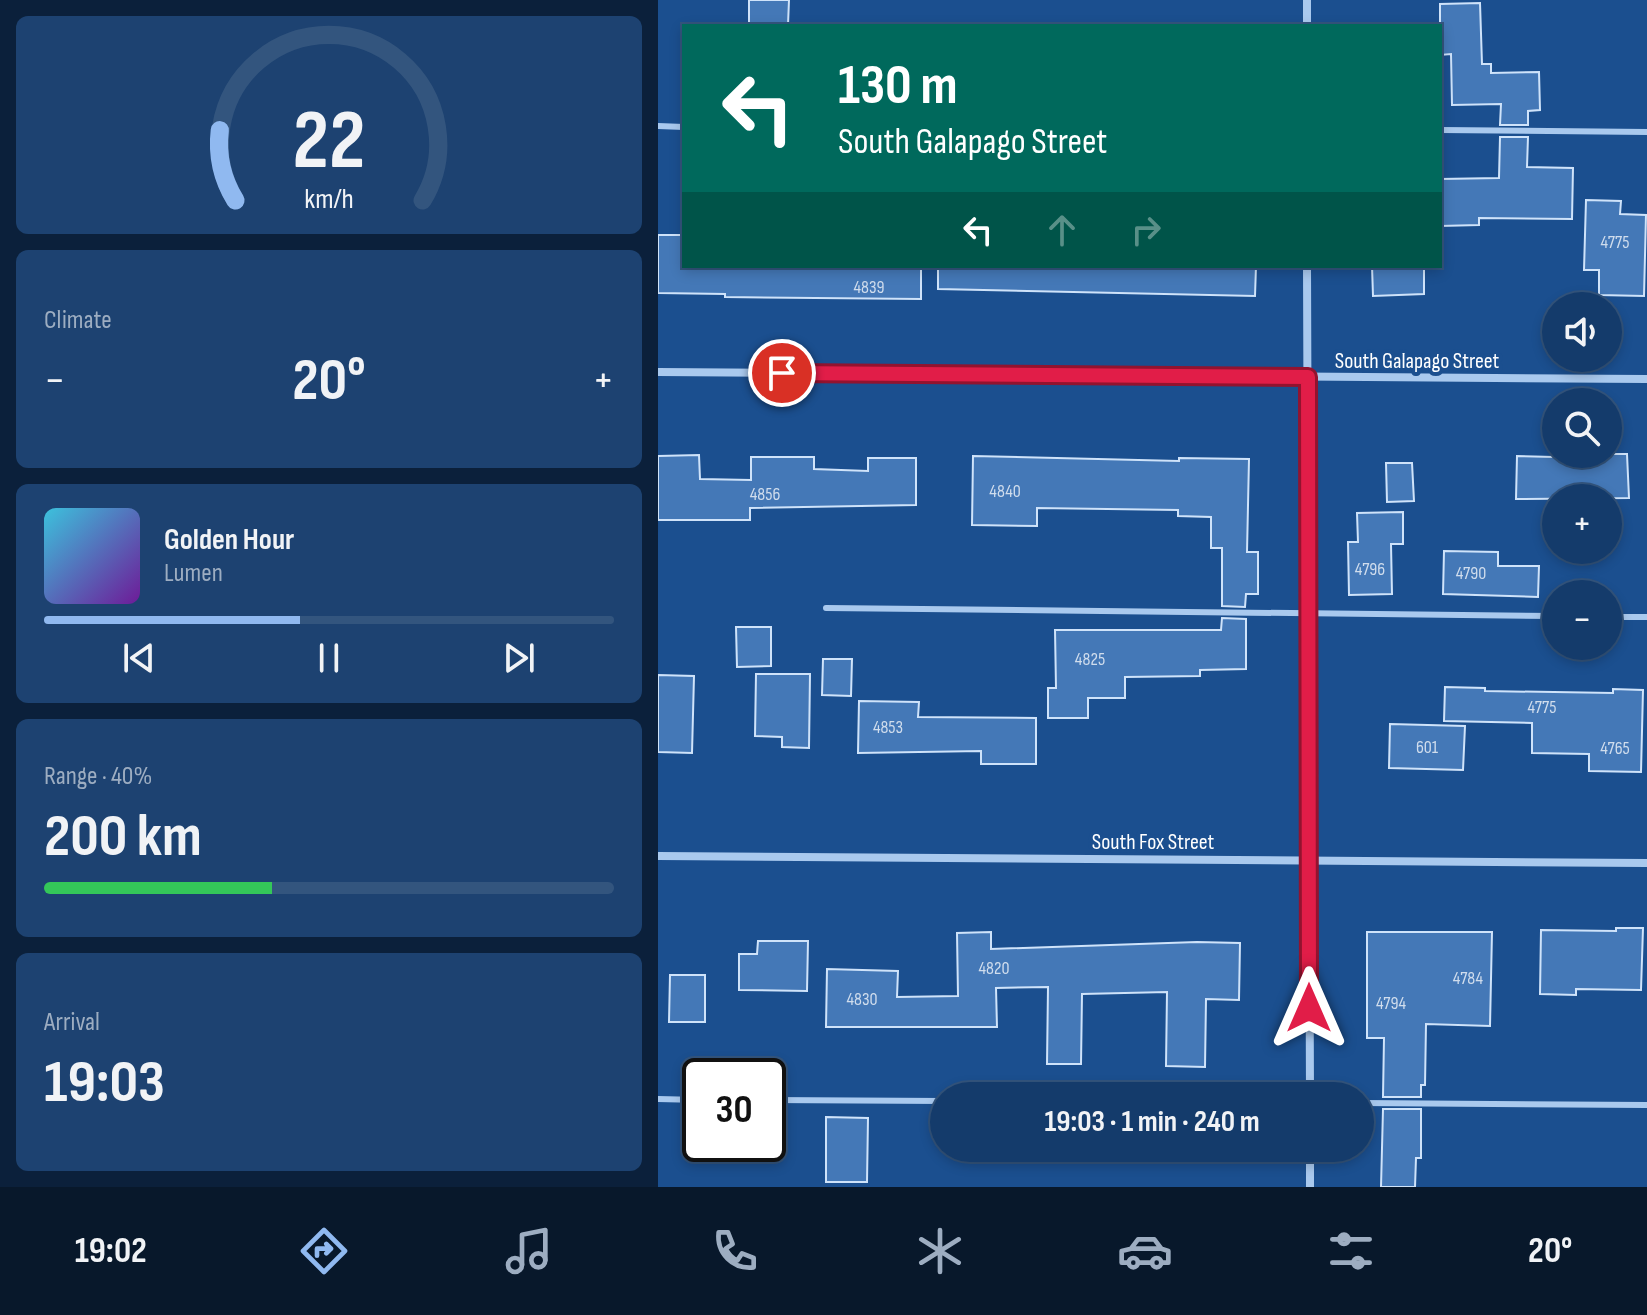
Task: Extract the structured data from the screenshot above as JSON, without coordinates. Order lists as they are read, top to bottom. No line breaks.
{"streets":{"street":["South Galapago Street","South Fox Street"]},"house_numbers":["4775","4839","4840","4856","4796","4790","4825","4775","4853","601","4765","4820","4784","4830","4794"],"page":{"turn":["130 m","South Galapago Street"],"tile":["Climate",["Range · 40%","200 km"],["Arrival","19:03"]],"map_buttons":["+","−"],"heat":["−","20°","+"],"song":["Golden Hour","Lumen"],"limit":"30","trip":"19:03 · 1 min · 240 m","tabs":["19:02","20°"],"gauge":["22","km/h"]}}
